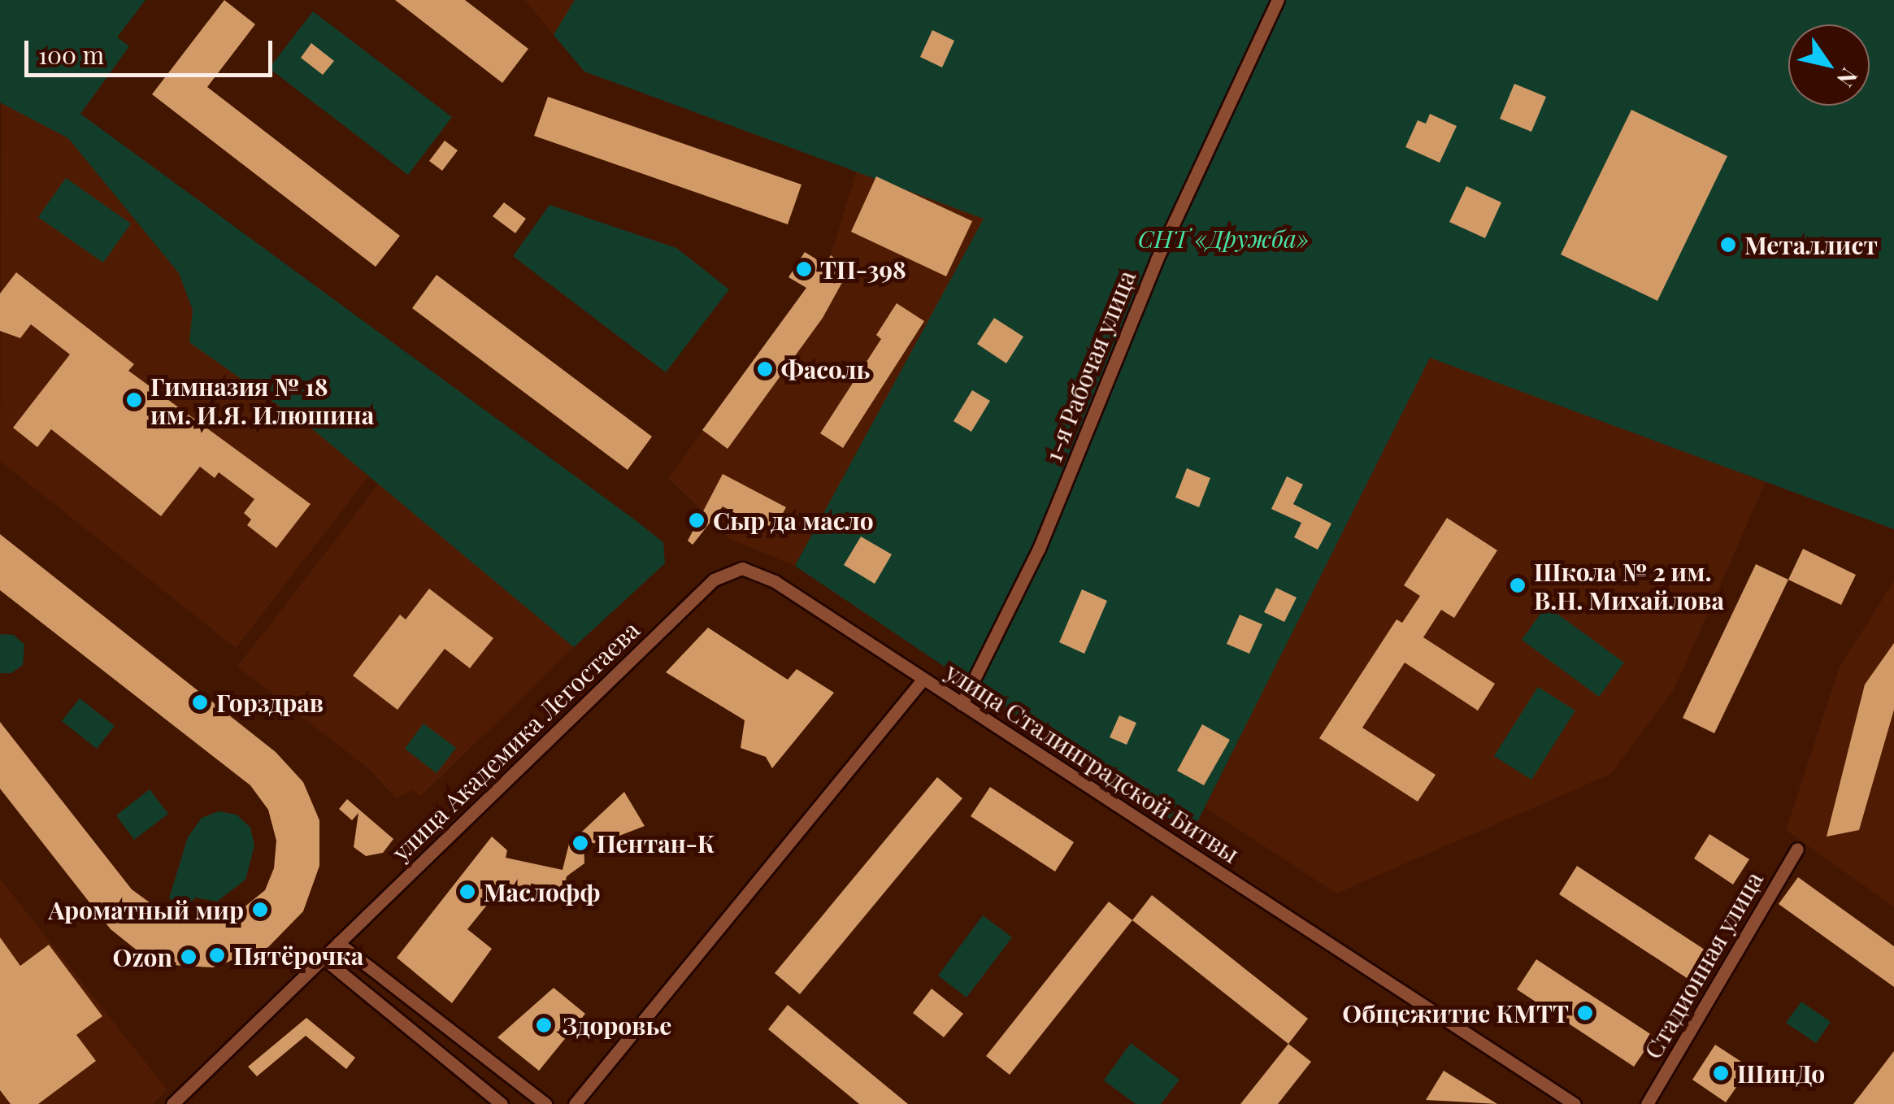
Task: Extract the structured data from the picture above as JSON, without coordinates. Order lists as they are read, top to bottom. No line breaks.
{"streets":{"street":["1-я Рабочая улица","улица Академика Легостаева","улица Сталинградской Битвы","Стадионная улица"]},"crossings":[["1-я Рабочая улица","улица Сталинградской Битвы"],["улица Академика Легостаева","улица Сталинградской Битвы"]],"parks":["СНТ «Дружба»"],"places":["Металлист","ТП-398","Фасоль","Гимназия № 18 им. И.Я. Илюшина","Сыр да масло","Школа № 2 им. В.Н. Михайлова","Горздрав","Пентан-К","Маслофф","Ароматный мир","Пятёрочка","Ozon","Общежитие КМТТ","Здоровье","ШинДо"],"scale_bar":"100 m","north":"bottom right"}
